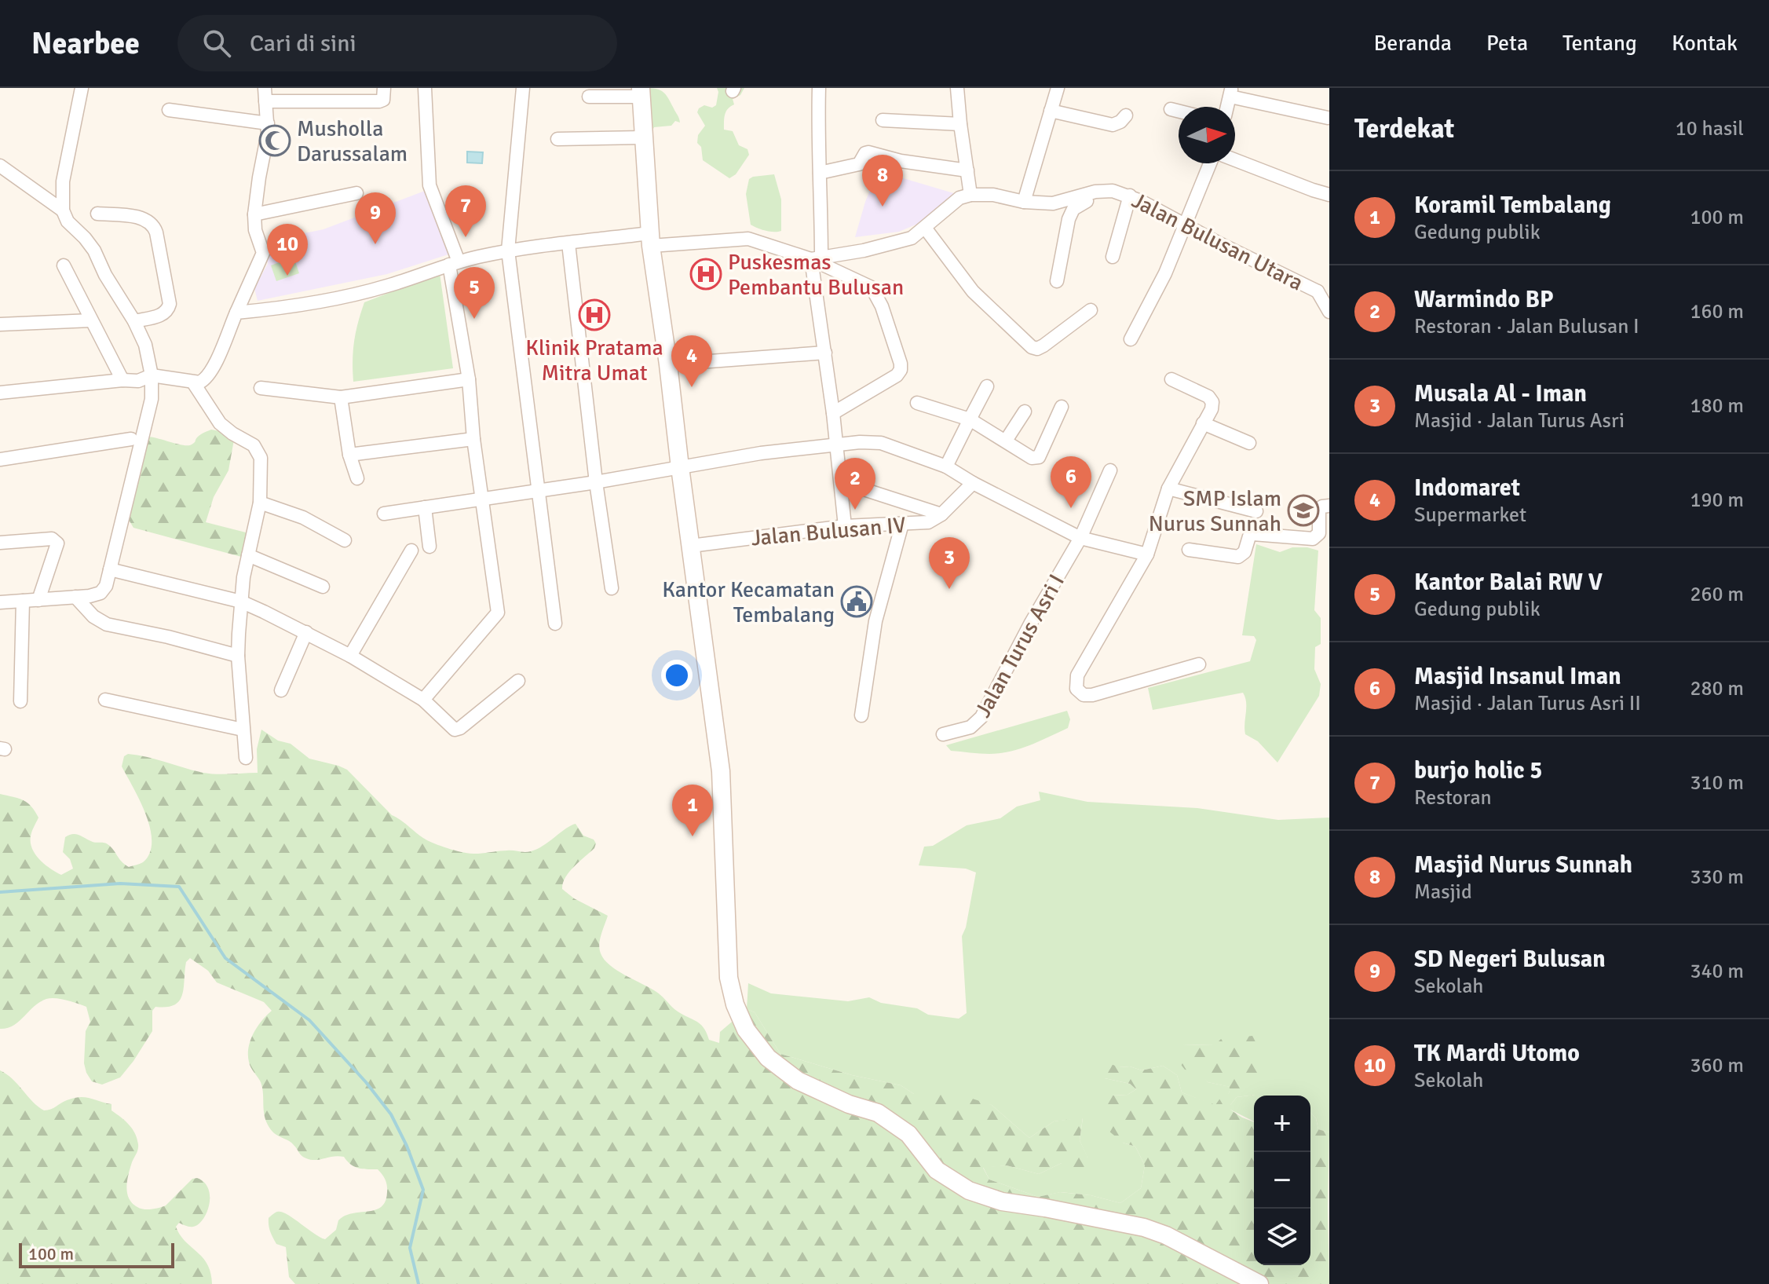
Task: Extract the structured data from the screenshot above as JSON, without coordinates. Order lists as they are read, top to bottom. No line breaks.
{"streets":{"street":["Jalan Bulusan Utara","Jalan Bulusan IV","Jalan Turus Asri I"]},"places":{"mosque":["Musholla Darussalam"],"hospital":["Puskesmas Pembantu Bulusan","Klinik Pratama Mitra Umat"],"school or university":["SMP Islam Nurus Sunnah"],"public building":["Kantor Kecamatan Tembalang"]},"scale_bar":"100 m","north":"right","page":{"header":"Nearbee","search":"Cari di sini","nav":["Beranda","Peta","Tentang","Kontak"],"heading":["Terdekat","10 hasil"],"pins":["8","7","9","10","5","4","6","2","3","1"],"list":[{"mark":"1","name":"Koramil Tembalang","note":"Gedung publik","value":"100 m"},{"mark":"2","name":"Warmindo BP","note":"Restoran · Jalan Bulusan I","value":"160 m"},{"mark":"3","name":"Musala Al - Iman","note":"Masjid · Jalan Turus Asri","value":"180 m"},{"mark":"4","name":"Indomaret","note":"Supermarket","value":"190 m"},{"mark":"5","name":"Kantor Balai RW V","note":"Gedung publik","value":"260 m"},{"mark":"6","name":"Masjid Insanul Iman","note":"Masjid · Jalan Turus Asri II","value":"280 m"},{"mark":"7","name":"burjo holic 5","note":"Restoran","value":"310 m"},{"mark":"8","name":"Masjid Nurus Sunnah","note":"Masjid","value":"330 m"},{"mark":"9","name":"SD Negeri Bulusan","note":"Sekolah","value":"340 m"},{"mark":"10","name":"TK Mardi Utomo","note":"Sekolah","value":"360 m"}],"map_buttons":["+","−"],"scale":"100 m"}}
